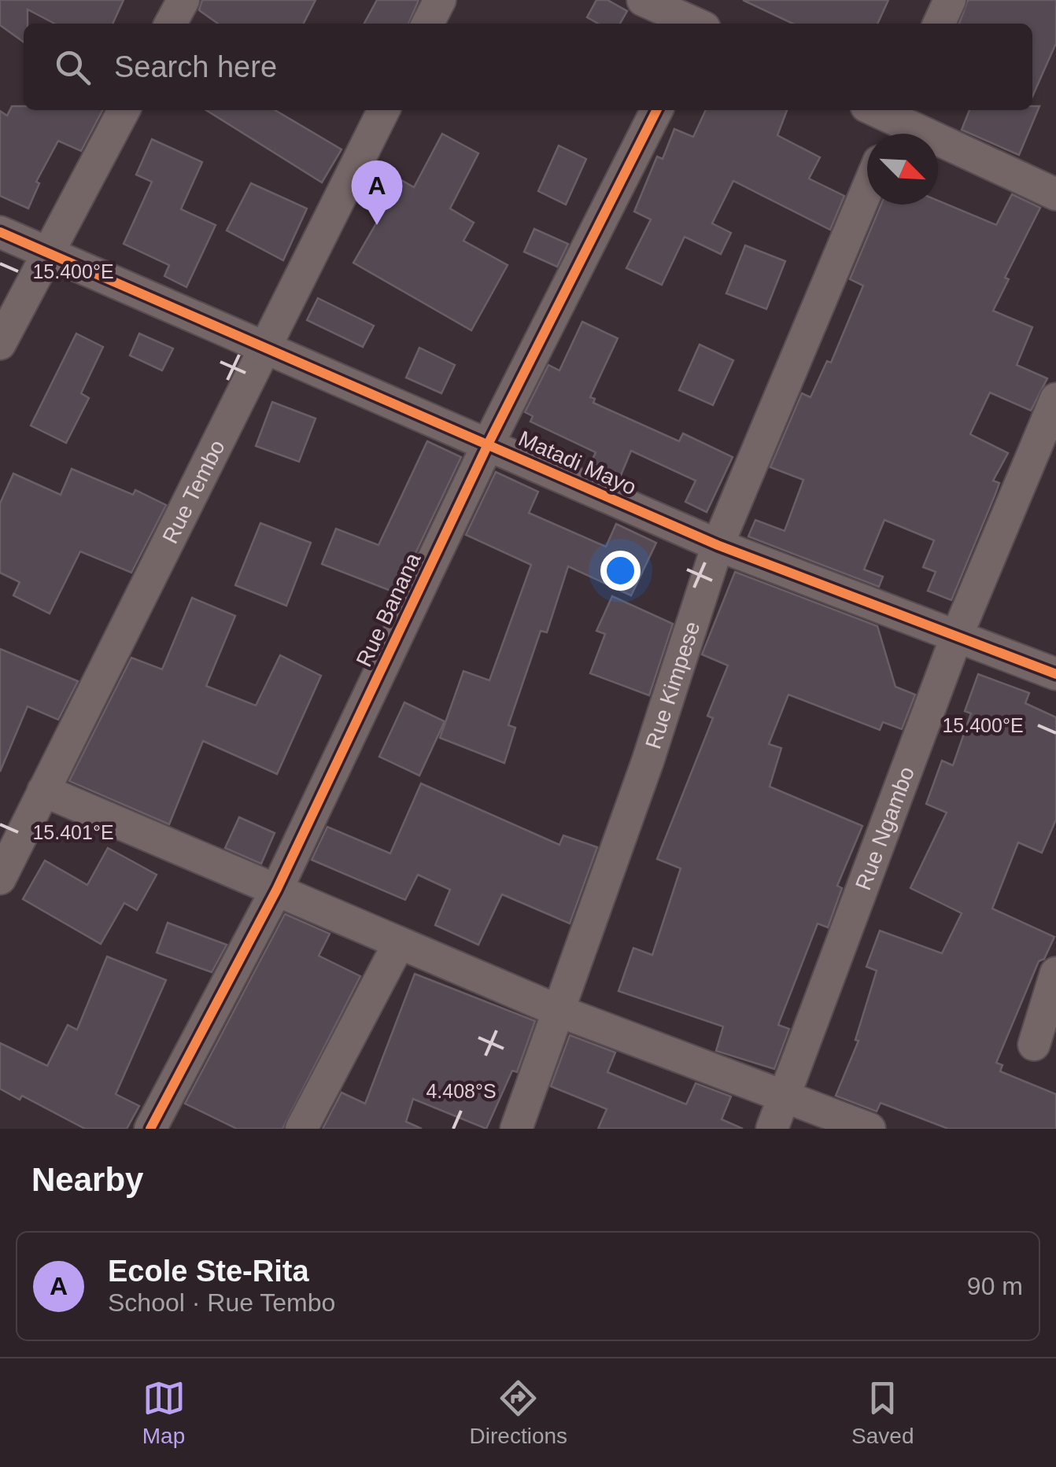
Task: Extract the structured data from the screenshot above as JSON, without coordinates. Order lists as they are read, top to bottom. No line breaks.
{"streets":{"street":["Matadi Mayo","Rue Tembo","Rue Banana","Rue Kimpese","Rue Ngambo"]},"crossings":[["Matadi Mayo","Rue Tembo"],["Matadi Mayo","Rue Banana"],["Matadi Mayo","Rue Kimpese"],["Matadi Mayo","Rue Ngambo"]],"north":"bottom right","page":{"search":"Search here","pins":"A","heading":"Nearby","list":[{"mark":"A","name":"Ecole Ste-Rita","note":"School · Rue Tembo","value":"90 m"}],"nav":["Map","Directions","Saved"]},"coordinates":["15.400°E","15.401°E","4.408°S"]}
